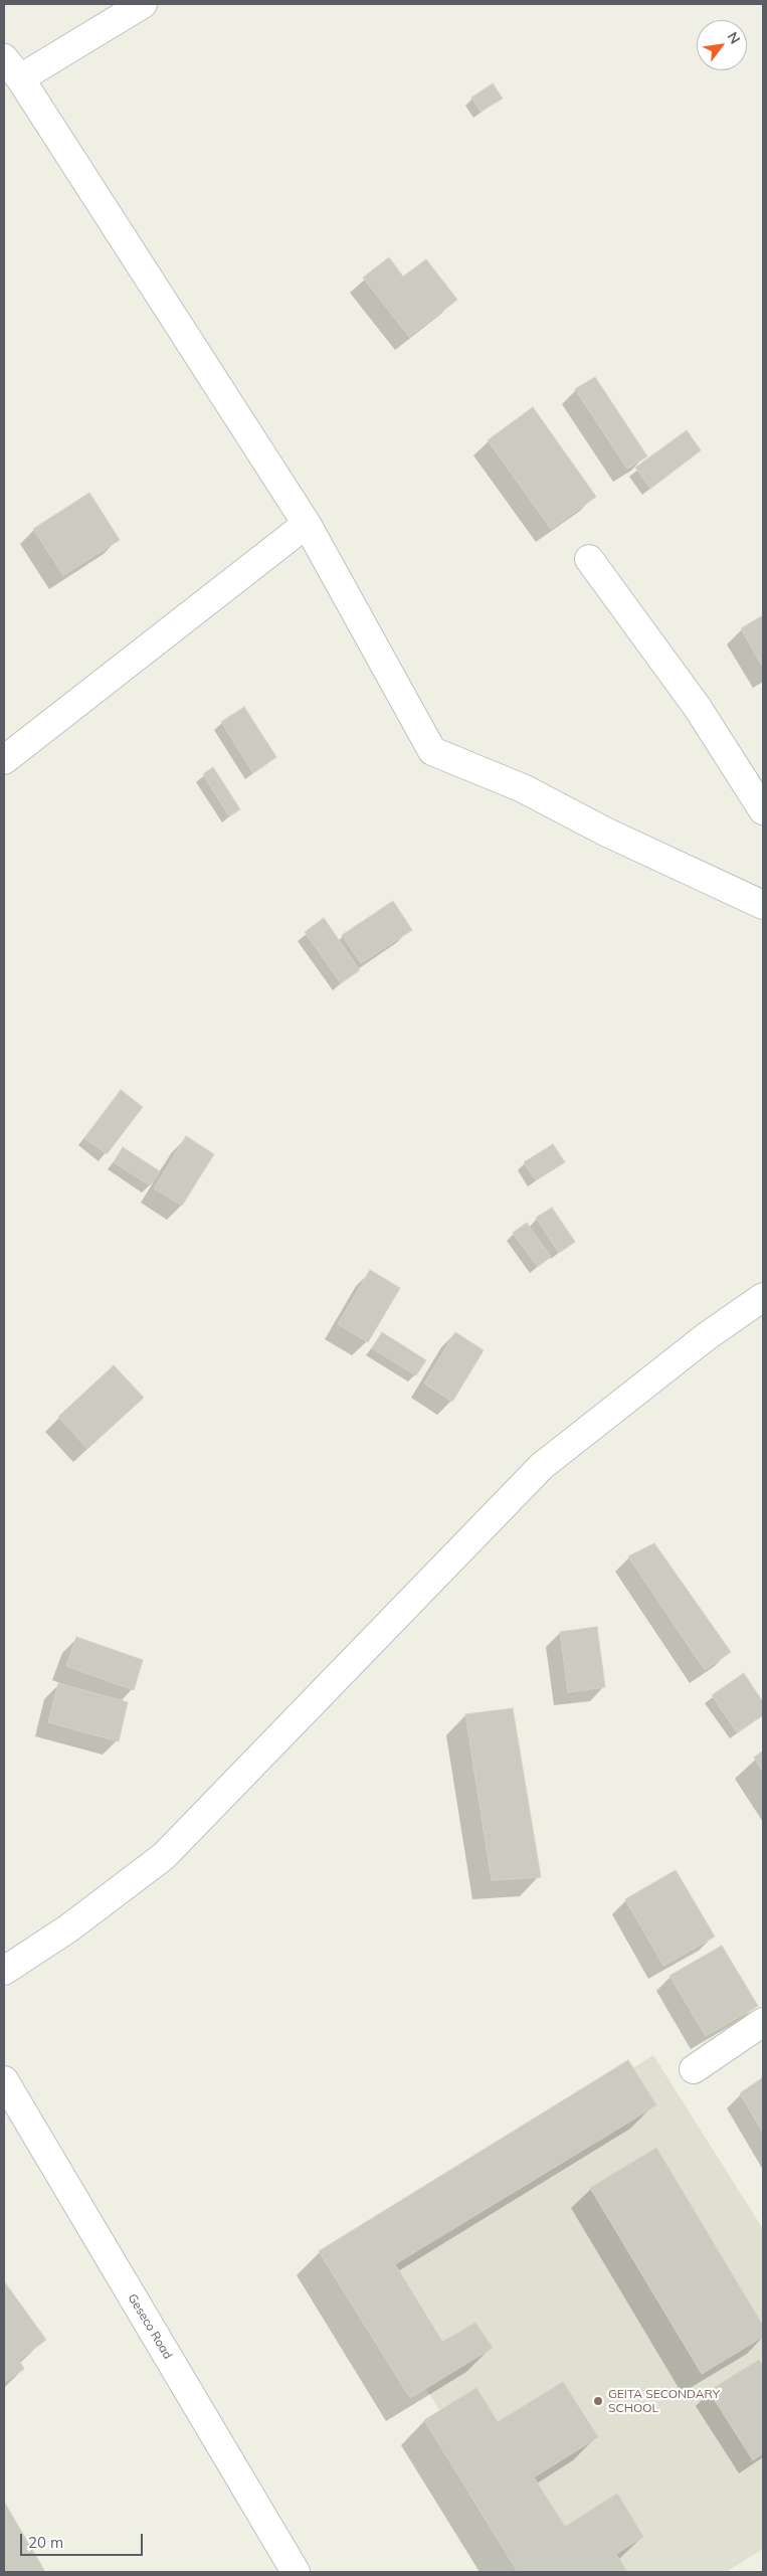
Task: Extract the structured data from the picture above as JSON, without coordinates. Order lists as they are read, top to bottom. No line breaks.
{"streets":{"street":["Geseco Road"]},"places":["GEITA SECONDARY SCHOOL"],"scale_bar":"20 m","north":"top right"}
